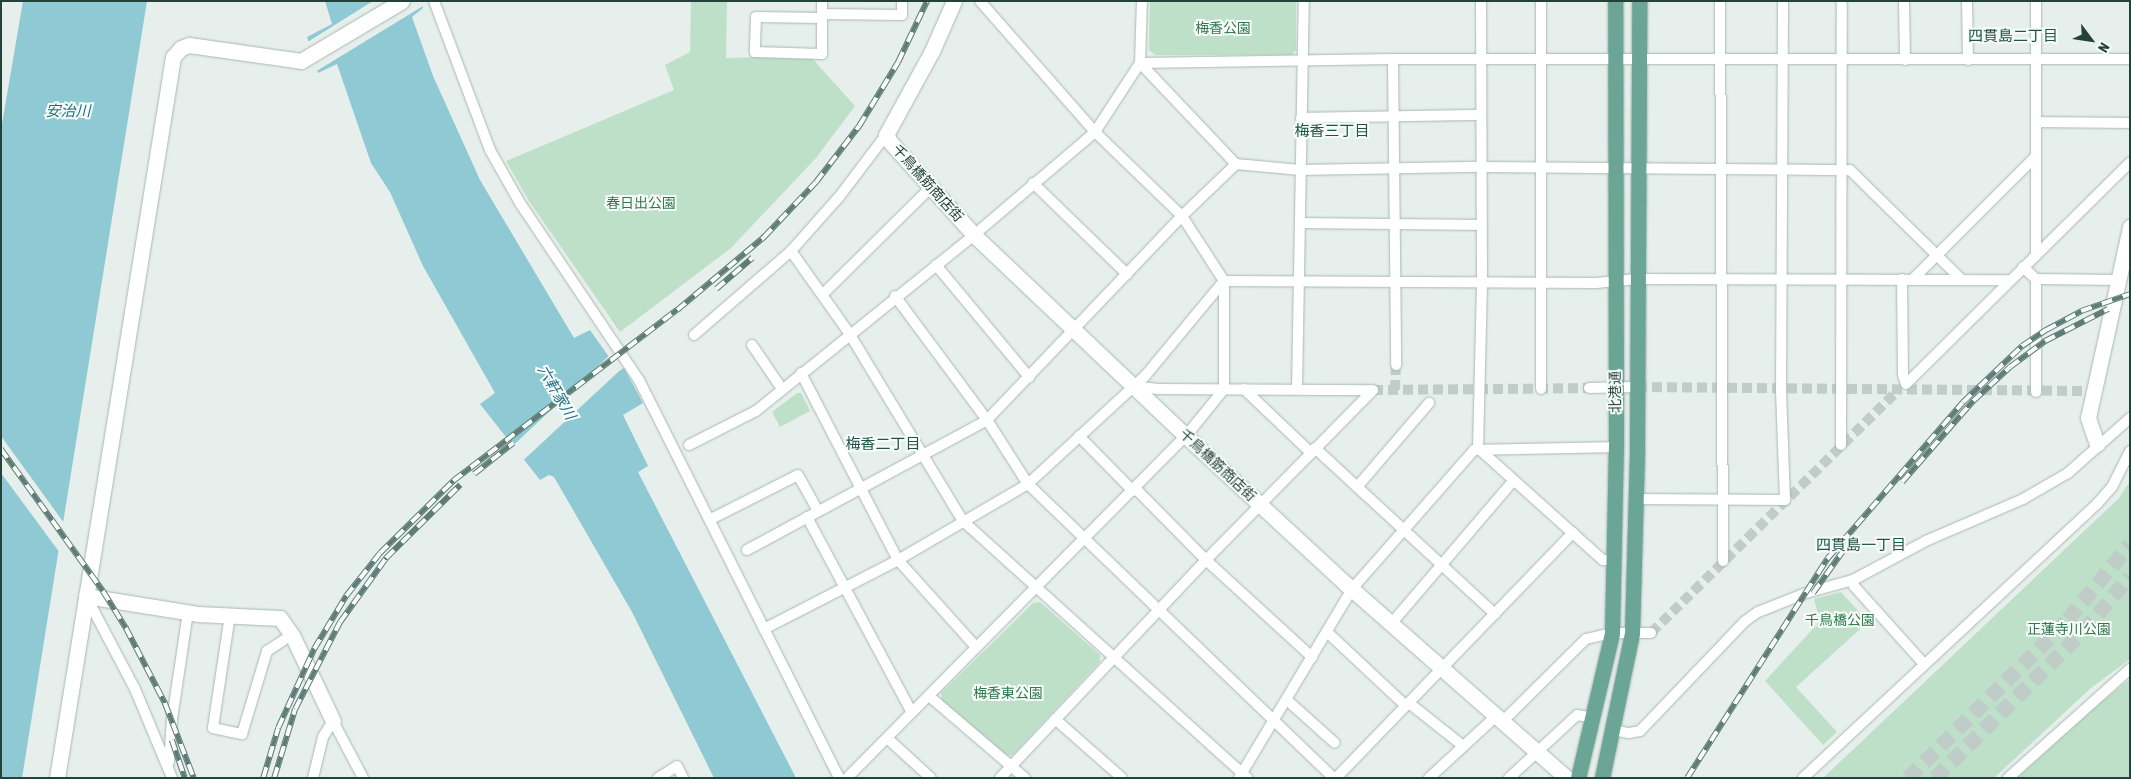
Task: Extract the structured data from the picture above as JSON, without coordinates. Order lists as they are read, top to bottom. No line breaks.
{"streets":{"main road":["北港通"],"street":["千鳥橋筋商店街"]},"districts":["四貫島二丁目","梅香三丁目","梅香二丁目","四貫島一丁目"],"water":["安治川","六軒家川"],"parks":["梅香公園","春日出公園","千鳥橋公園","正蓮寺川公園","梅香東公園"],"north":"bottom right"}
